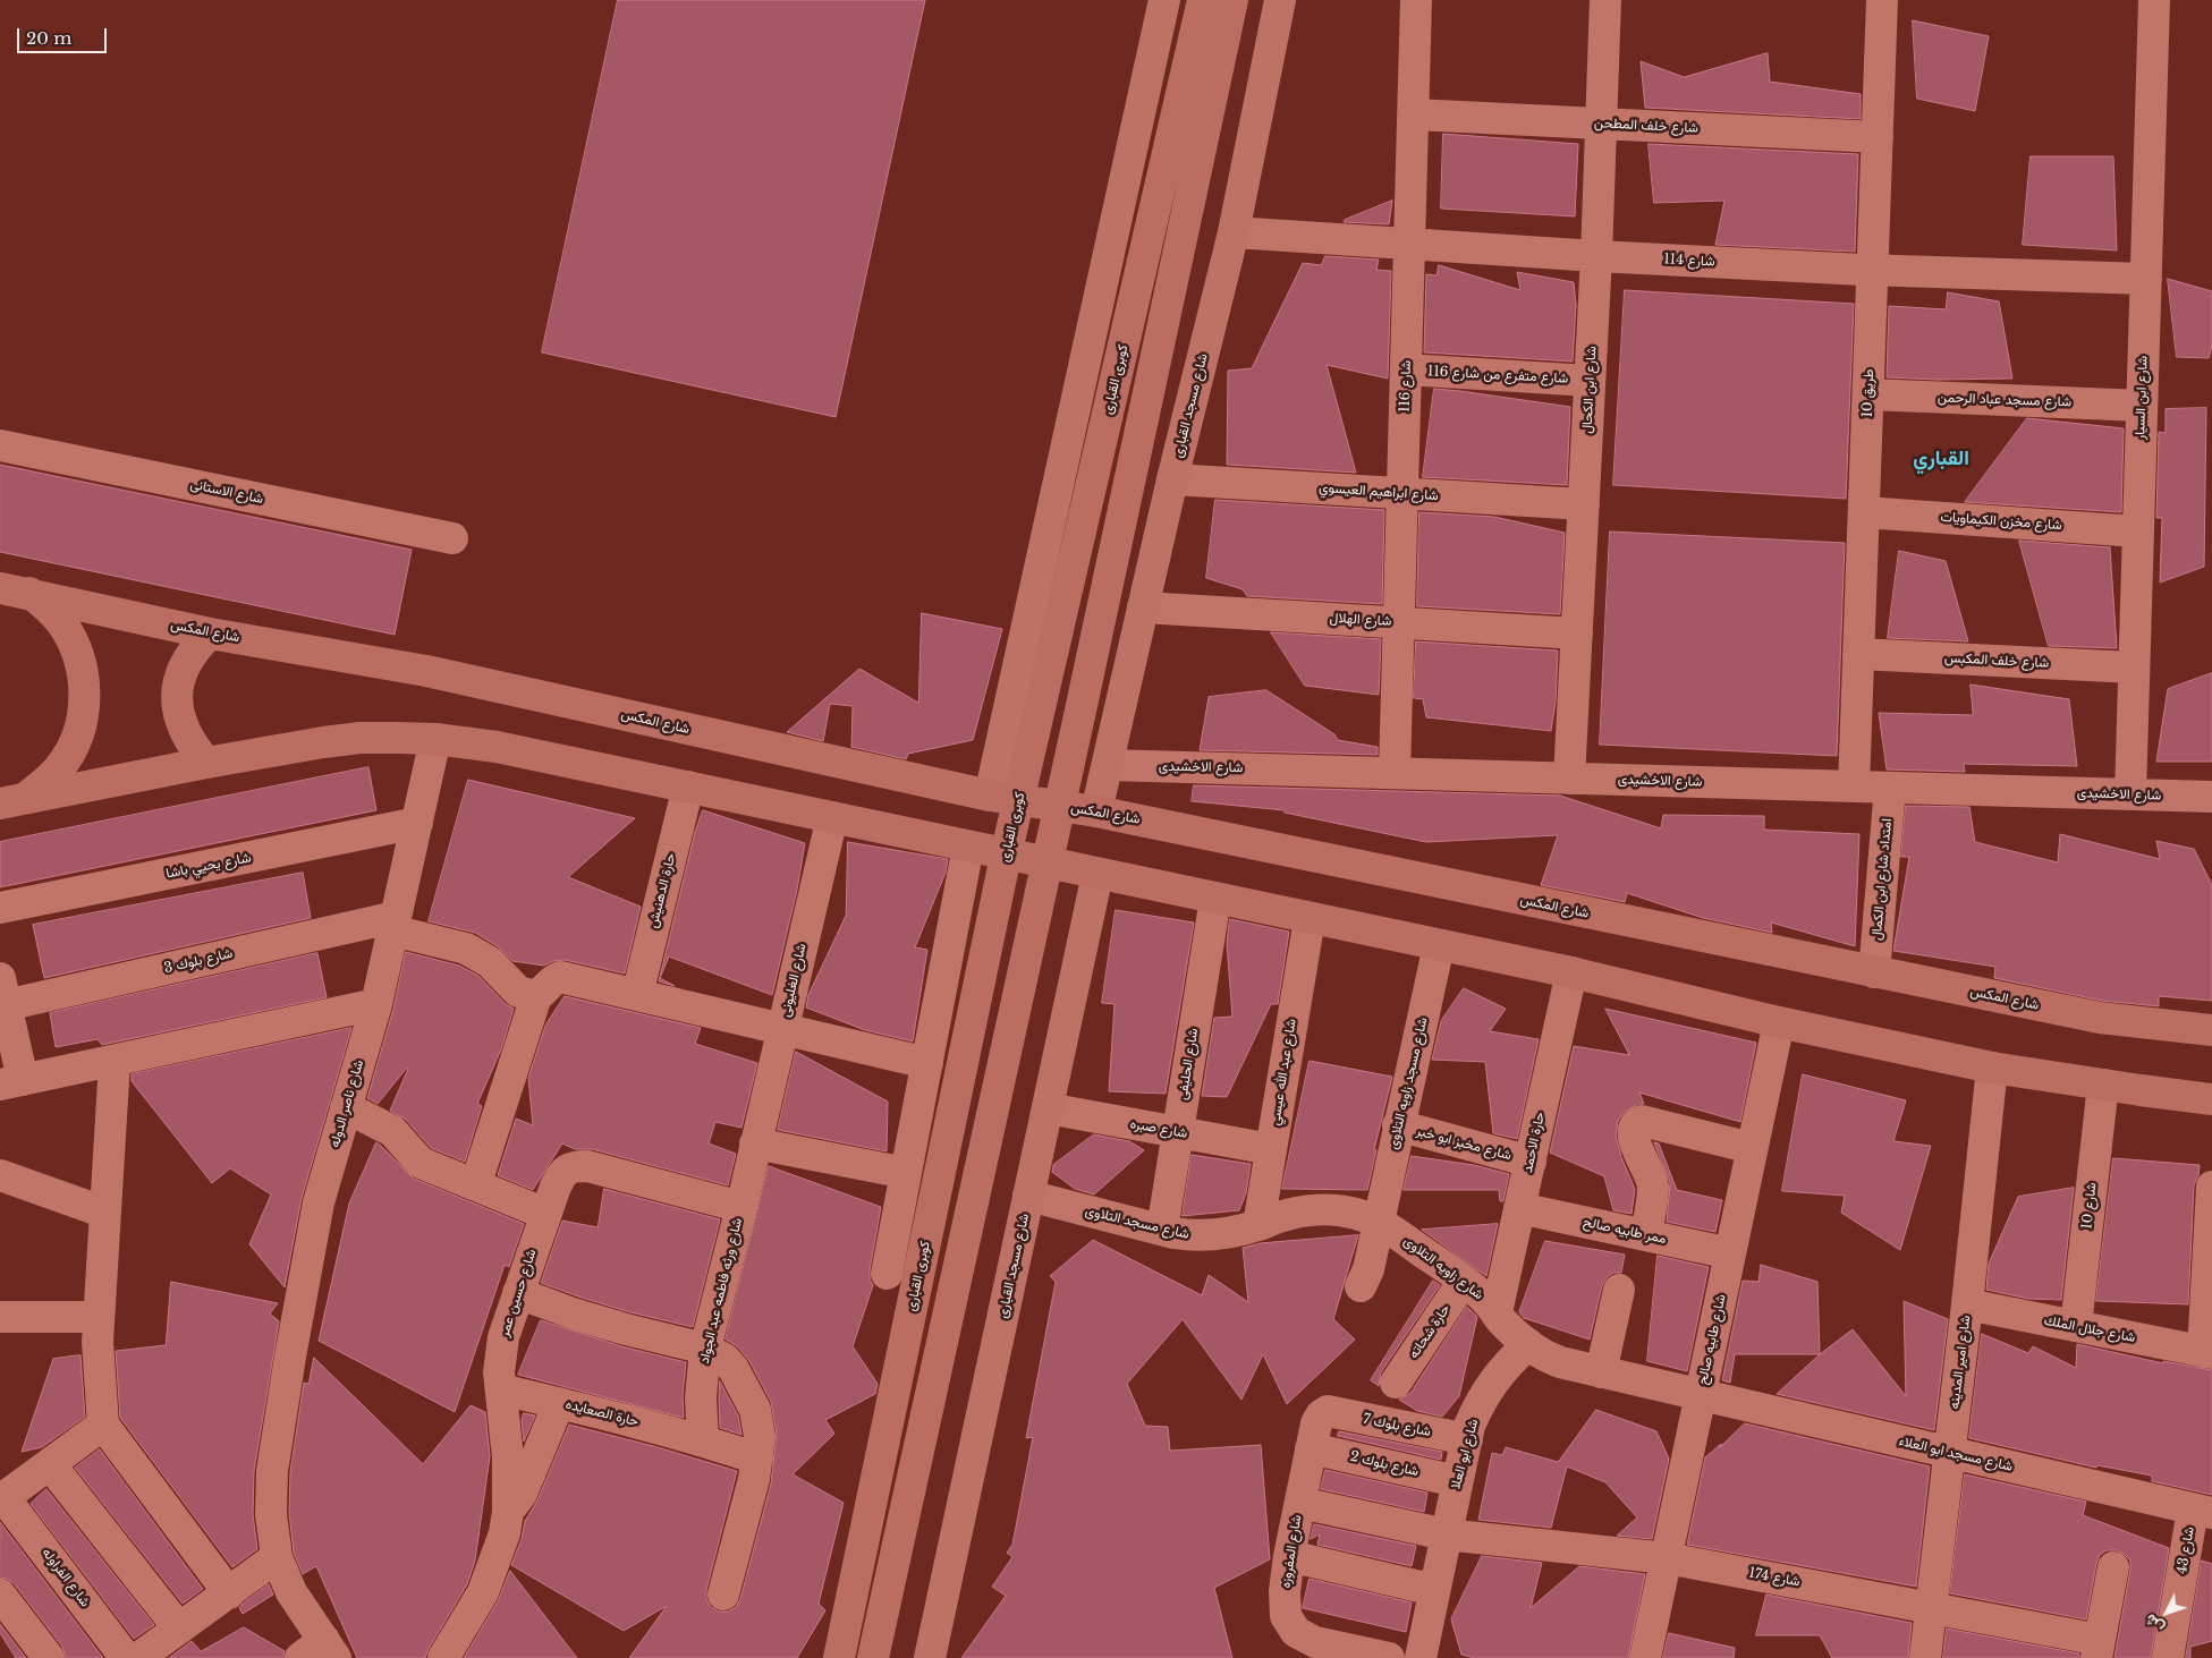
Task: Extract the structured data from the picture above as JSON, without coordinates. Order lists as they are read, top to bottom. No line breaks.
{"streets":{"main road":["كوبرى القبارى","شارع المكس"],"street":["شارع خلف المطحن","شارع 114","شارع متفرع من شارع 116","شارع 116","شارع ابن الكحال","طريق 10","شارع ابن السيار","شارع مسجد عباد الرحمن","شارع مسجد القبارى","شارع الاستانى","شارع ابراهيم العيسوي","شارع مخزن الكيماويات","شارع الهلال","شارع خلف المكبس","شارع الاخشيدى","شارع يحيي باشا","امتداد شارع ابن الكمال","حارة الدهنيش","شارع بلوك 3","شارع الغليونى","شارع الحليفى","شارع عبد الله عيسي","شارع مسجد زاويه التلاوى","شارع ناصر الدوله","شارع صبره","حارة الاحمد","شارع مخبز ابو خبر","شارع 10","شارع مسجد التلاوى","ممر طابيه صالح","شارع زاويه التلاوى","شارع ورثه فاطمه عبد الجواد","شارع حسين عمر","شارع جلال الملك","حارة شحاته","شارع طابيه صالح","شارع امير المدينه","حارة الصعايده","شارع بلوك 7","شارع ابو العلا","شارع مسجد ابو العلاء","شارع بلوك 2","شارع 43","شارع المفروزه","شارع الفراوله","شارع 174"]},"crossings":[["شارع خلف المطحن","شارع 116"],["شارع خلف المطحن","شارع ابن الكحال"],["شارع خلف المطحن","طريق 10"],["شارع 114","شارع 116"],["شارع 114","شارع ابن الكحال"],["شارع 114","طريق 10"],["شارع 114","شارع ابن السيار"],["شارع 114","شارع مسجد القبارى"],["شارع متفرع من شارع 116","شارع 116"],["شارع متفرع من شارع 116","شارع ابن الكحال"],["شارع 116","شارع ابراهيم العيسوي"],["شارع 116","شارع الهلال"],["شارع 116","شارع الاخشيدى"],["شارع ابن الكحال","شارع ابراهيم العيسوي"],["شارع ابن الكحال","شارع الهلال"],["شارع ابن الكحال","شارع الاخشيدى"],["طريق 10","شارع مسجد عباد الرحمن"],["طريق 10","شارع مخزن الكيماويات"],["طريق 10","شارع خلف المكبس"],["طريق 10","شارع الاخشيدى"],["شارع ابن السيار","شارع مسجد عباد الرحمن"],["شارع ابن السيار","شارع مخزن الكيماويات"],["شارع ابن السيار","شارع خلف المكبس"],["شارع ابن السيار","شارع الاخشيدى"],["شارع مسجد القبارى","شارع ابراهيم العيسوي"],["شارع مسجد القبارى","شارع الهلال"],["شارع مسجد القبارى","شارع المكس"],["شارع مسجد القبارى","شارع الاخشيدى"],["شارع مسجد القبارى","شارع صبره"],["شارع مسجد القبارى","شارع مسجد التلاوى"],["شارع المكس","امتداد شارع ابن الكمال"],["شارع الاخشيدى","امتداد شارع ابن الكمال"],["شارع يحيي باشا","شارع ناصر الدوله"],["شارع بلوك 3","شارع ناصر الدوله"],["شارع الغليونى","شارع ورثه فاطمه عبد الجواد"],["شارع الحليفى","شارع صبره"],["شارع الحليفى","شارع مسجد التلاوى"],["شارع عبد الله عيسي","شارع صبره"],["شارع عبد الله عيسي","شارع مسجد التلاوى"],["شارع مسجد زاويه التلاوى","شارع مخبز ابو خبر"],["شارع مسجد زاويه التلاوى","شارع مسجد التلاوى"],["شارع مسجد زاويه التلاوى","شارع زاويه التلاوى"],["حارة الاحمد","شارع مخبز ابو خبر"],["حارة الاحمد","ممر طابيه صالح"],["حارة الاحمد","شارع زاويه التلاوى"],["شارع 10","شارع جلال الملك"],["شارع مسجد التلاوى","شارع زاويه التلاوى"],["ممر طابيه صالح","شارع طابيه صالح"],["شارع زاويه التلاوى","حارة شحاته"],["شارع زاويه التلاوى","شارع ابو العلا"],["شارع ورثه فاطمه عبد الجواد","شارع حسين عمر"],["شارع ورثه فاطمه عبد الجواد","حارة الصعايده"],["شارع حسين عمر","حارة الصعايده"],["شارع جلال الملك","شارع امير المدينه"],["شارع طابيه صالح","شارع مسجد ابو العلاء"],["شارع طابيه صالح","شارع 174"],["شارع امير المدينه","شارع مسجد ابو العلاء"],["شارع امير المدينه","شارع 174"],["شارع بلوك 7","شارع ابو العلا"],["شارع بلوك 7","شارع المفروزه"],["شارع ابو العلا","شارع بلوك 2"],["شارع ابو العلا","شارع 174"],["شارع مسجد ابو العلاء","شارع 43"],["شارع بلوك 2","شارع المفروزه"],["شارع المفروزه","شارع 174"]],"districts":["القباري"],"scale_bar":"20 m","north":"bottom left"}
